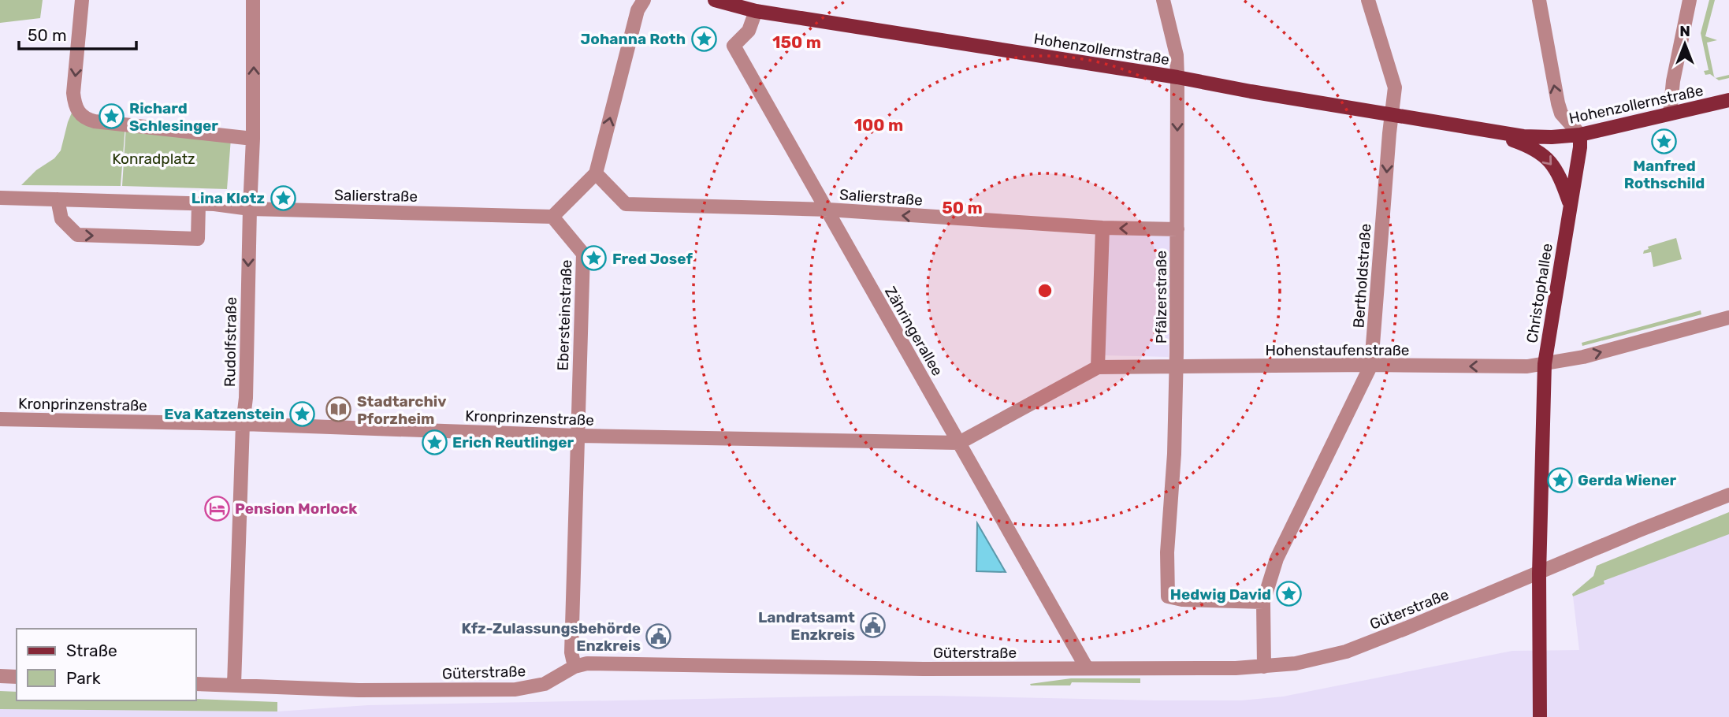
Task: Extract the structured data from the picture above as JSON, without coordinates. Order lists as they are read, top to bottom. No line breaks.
{"streets":{"main road":["Hohenzollernstraße","Christophallee"],"street":["Salierstraße","Bertholdstraße","Pfälzerstraße","Ebersteinstraße","Zähringerallee","Rudolfstraße","Hohenstaufenstraße","Kronprinzenstraße","Güterstraße"]},"crossings":[["Hohenzollernstraße","Bertholdstraße"],["Hohenzollernstraße","Christophallee"],["Hohenzollernstraße","Pfälzerstraße"],["Hohenzollernstraße","Zähringerallee"],["Salierstraße","Pfälzerstraße"],["Salierstraße","Ebersteinstraße"],["Salierstraße","Zähringerallee"],["Salierstraße","Rudolfstraße"],["Bertholdstraße","Pfälzerstraße"],["Bertholdstraße","Hohenstaufenstraße"],["Bertholdstraße","Güterstraße"],["Christophallee","Hohenstaufenstraße"],["Christophallee","Güterstraße"],["Pfälzerstraße","Hohenstaufenstraße"],["Ebersteinstraße","Kronprinzenstraße"],["Ebersteinstraße","Güterstraße"],["Zähringerallee","Hohenstaufenstraße"],["Zähringerallee","Kronprinzenstraße"],["Zähringerallee","Güterstraße"],["Rudolfstraße","Kronprinzenstraße"],["Rudolfstraße","Güterstraße"],["Hohenstaufenstraße","Kronprinzenstraße"]],"one_way":["Bertholdstraße"],"parks":["Konradplatz"],"places":{"place":["Johanna Roth","Richard Schlesinger","Manfred Rothschild","Lina Klotz","Fred Josef","Eva Katzenstein","Erich Reutlinger","Gerda Wiener","Hedwig David"],"library":["Stadtarchiv Pforzheim"],"hotel":["Pension Morlock"],"public building":["Landratsamt Enzkreis","Kfz-Zulassungsbehörde Enzkreis"]},"legend":["Straße","Park"],"scale_bar":"50 m","north":"top","rings":["150 m","100 m","50 m"]}
